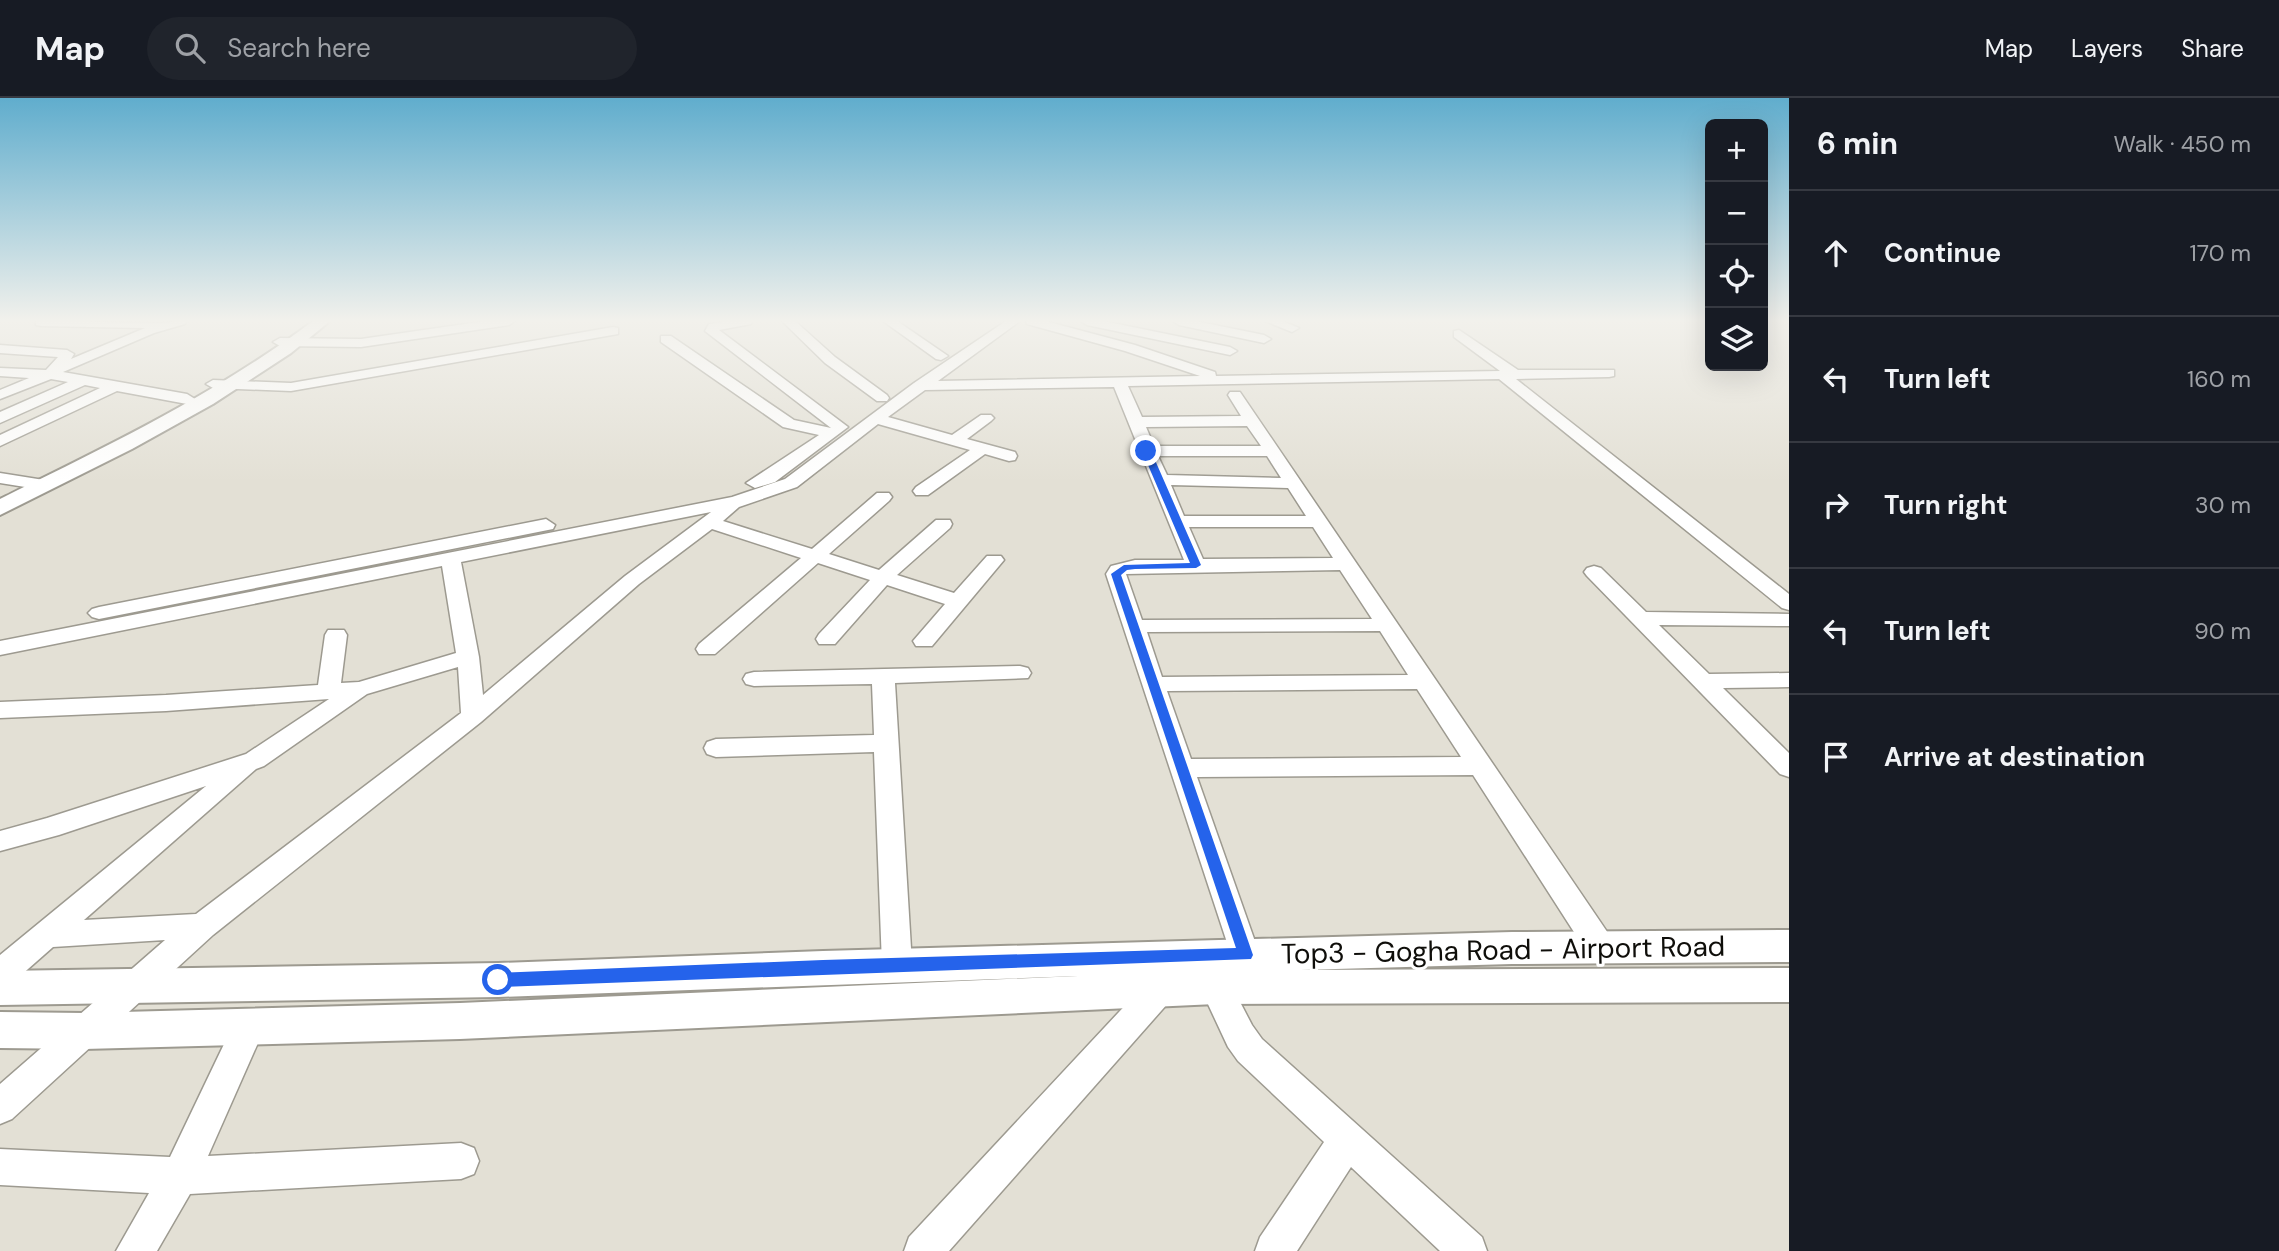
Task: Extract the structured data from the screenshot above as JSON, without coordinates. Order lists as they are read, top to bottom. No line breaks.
{"streets":{"main road":["Top3 - Gogha Road - Airport Road"]},"page":{"header":"Map","search":"Search here","nav":["Map","Layers","Share"],"heading":["6 min","Walk · 450 m"],"map_buttons":["+","−"],"list":[["Continue","170 m"],["Turn left","160 m"],["Turn right","30 m"],["Turn left","90 m"],"Arrive at destination"]}}
